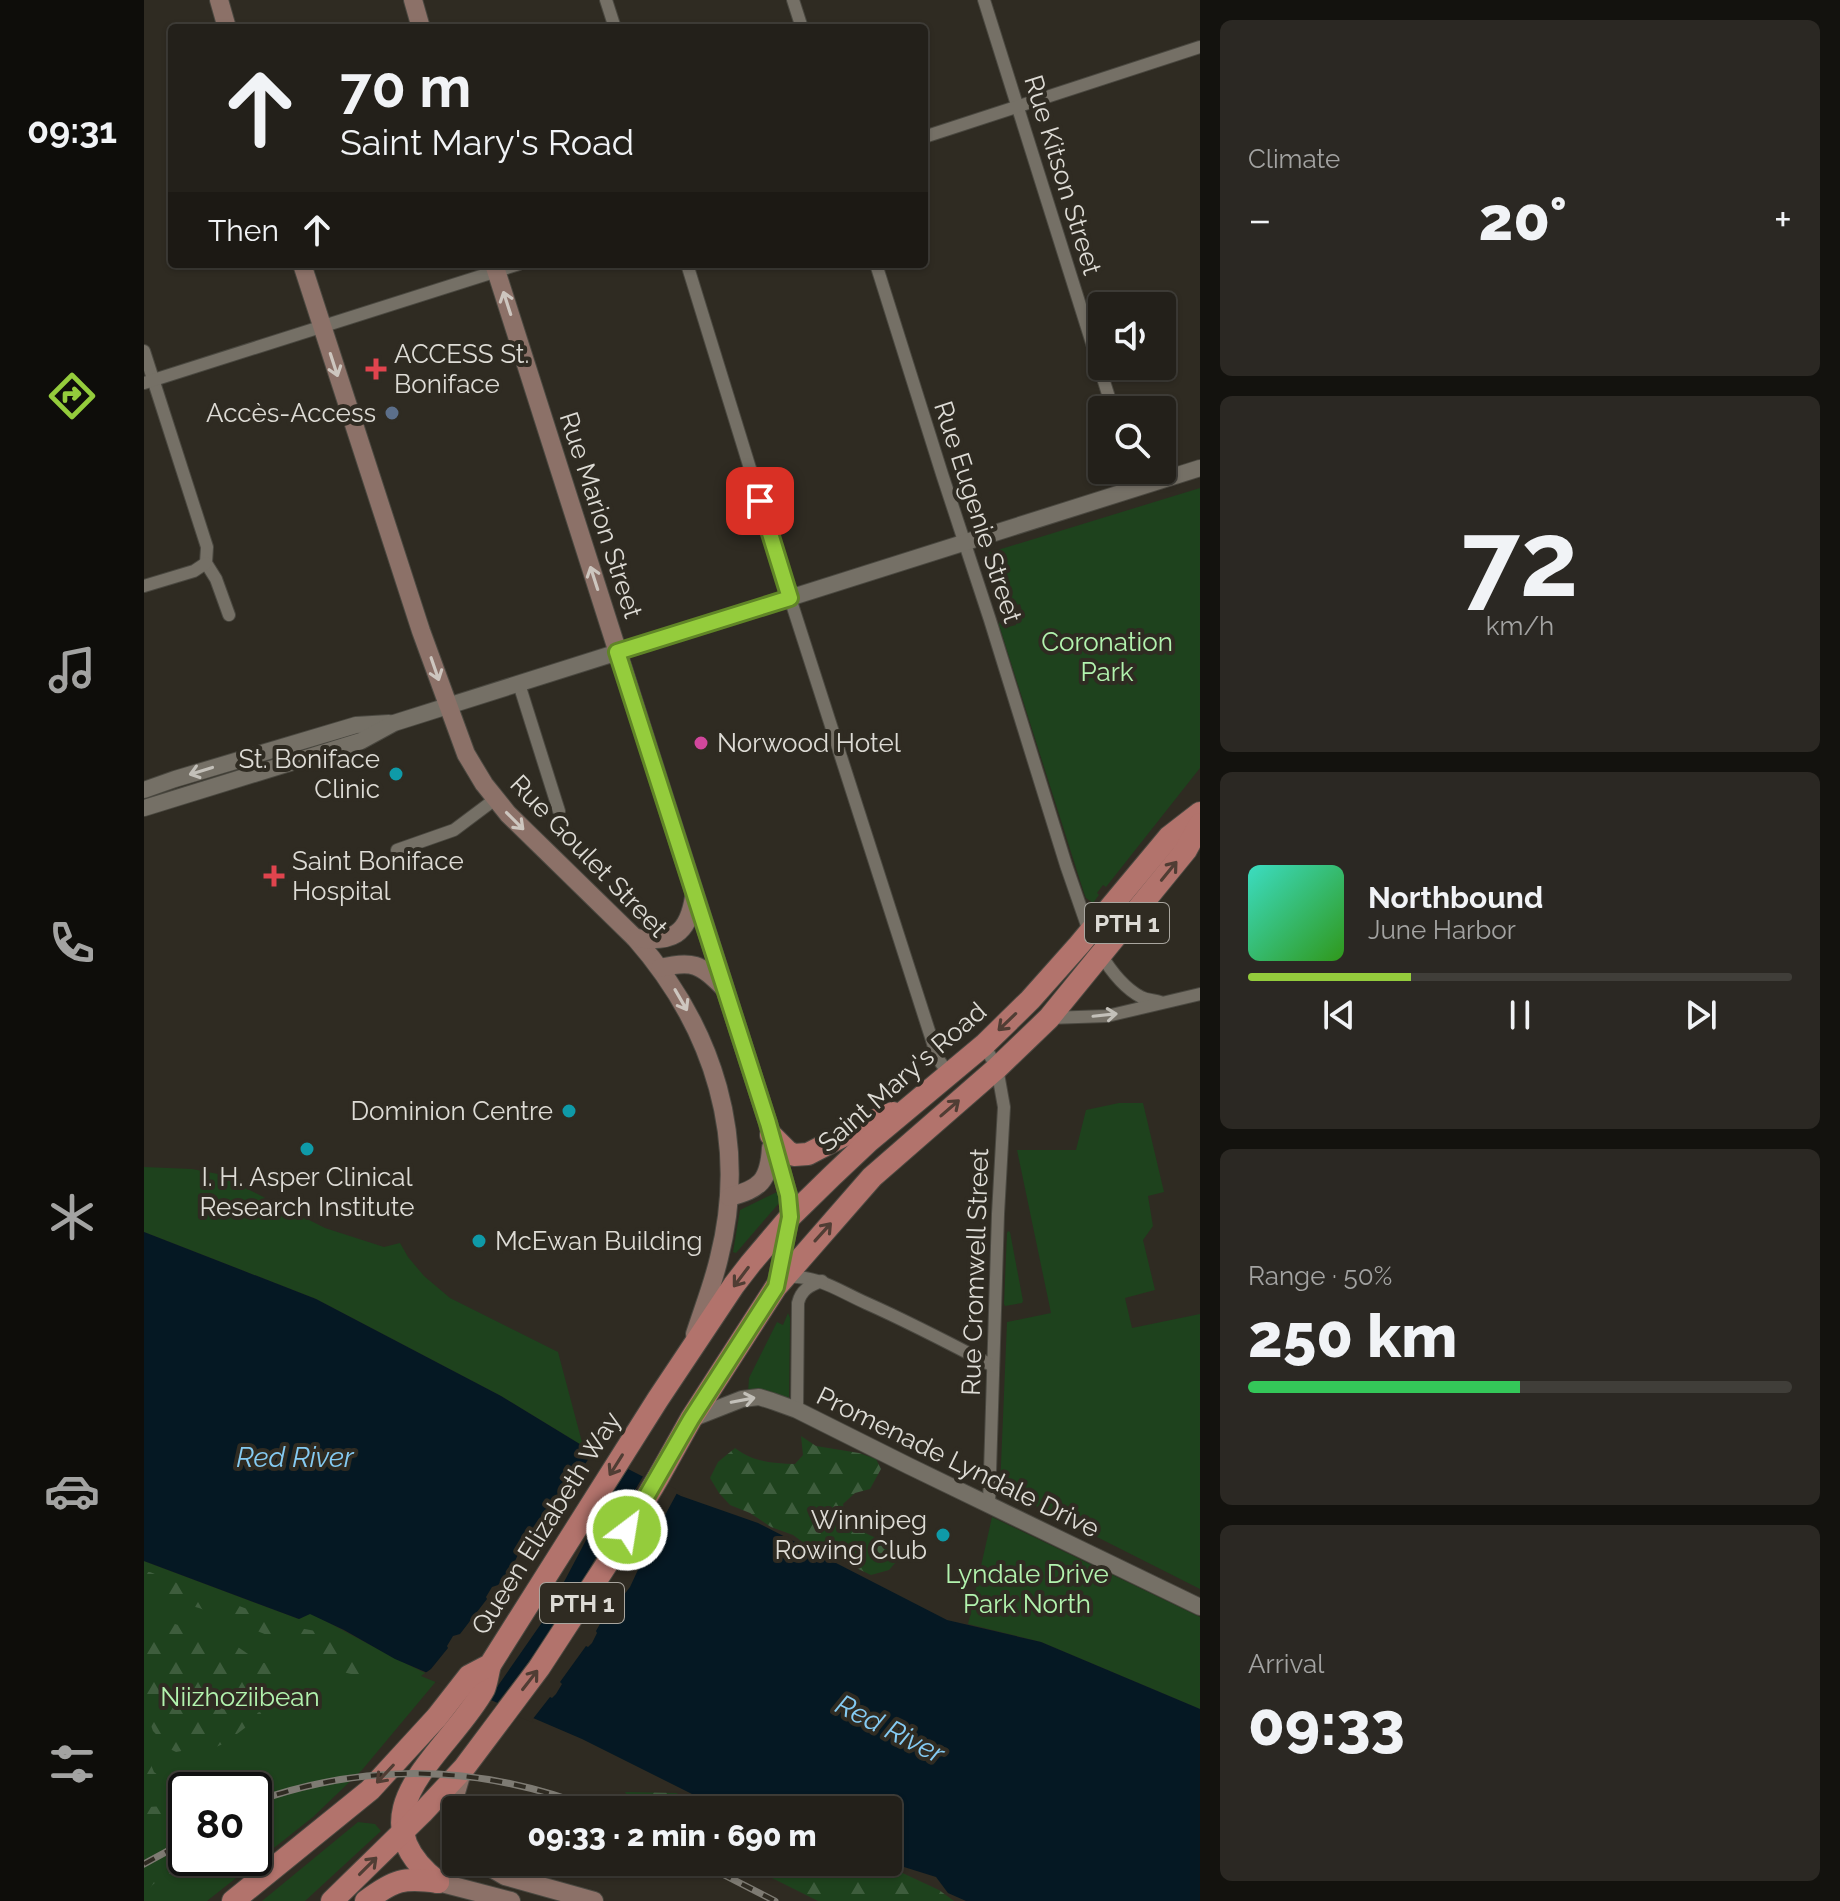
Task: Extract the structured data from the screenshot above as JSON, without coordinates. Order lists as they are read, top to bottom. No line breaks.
{"streets":{"highway":["PTH 1","Saint Mary's Road","Queen Elizabeth Way"],"main road":["Rue Marion Street","Rue Goulet Street"],"street":["Rue Kitson Street","Rue Eugenie Street","Rue Cromwell Street","Promenade Lyndale Drive"]},"crossings":[["Rue Eugenie Street","Saint Mary's Road"],["Rue Marion Street","Saint Mary's Road"],["Rue Goulet Street","Saint Mary's Road"],["PTH 1","Saint Mary's Road"],["PTH 1","Promenade Lyndale Drive"],["Saint Mary's Road","Rue Cromwell Street"],["Saint Mary's Road","Promenade Lyndale Drive"],["Saint Mary's Road","Queen Elizabeth Way"],["Rue Cromwell Street","Promenade Lyndale Drive"]],"one_way":["Rue Marion Street","Rue Goulet Street"],"water":["Red River"],"parks":["Coronation Park","Lyndale Drive Park North","Niizhoziibean"],"places":{"health":["ACCESS St. Boniface","Saint Boniface Hospital"],"other":["Accès-Access","Norwood Hotel","St. Boniface Clinic","Dominion Centre","I. H. Asper Clinical Research Institute","McEwan Building","Winnipeg Rowing Club"]},"page":{"tabs":"09:31","tile":["Climate",["72","km/h"],["Range · 50%","250 km"],["Arrival","09:33"]],"turn":["70 m","Saint Mary's Road"],"heat":["−","20°","+"],"then":"Then","song":["Northbound","June Harbor"],"limit":"80","trip":"09:33 · 2 min · 690 m"}}
